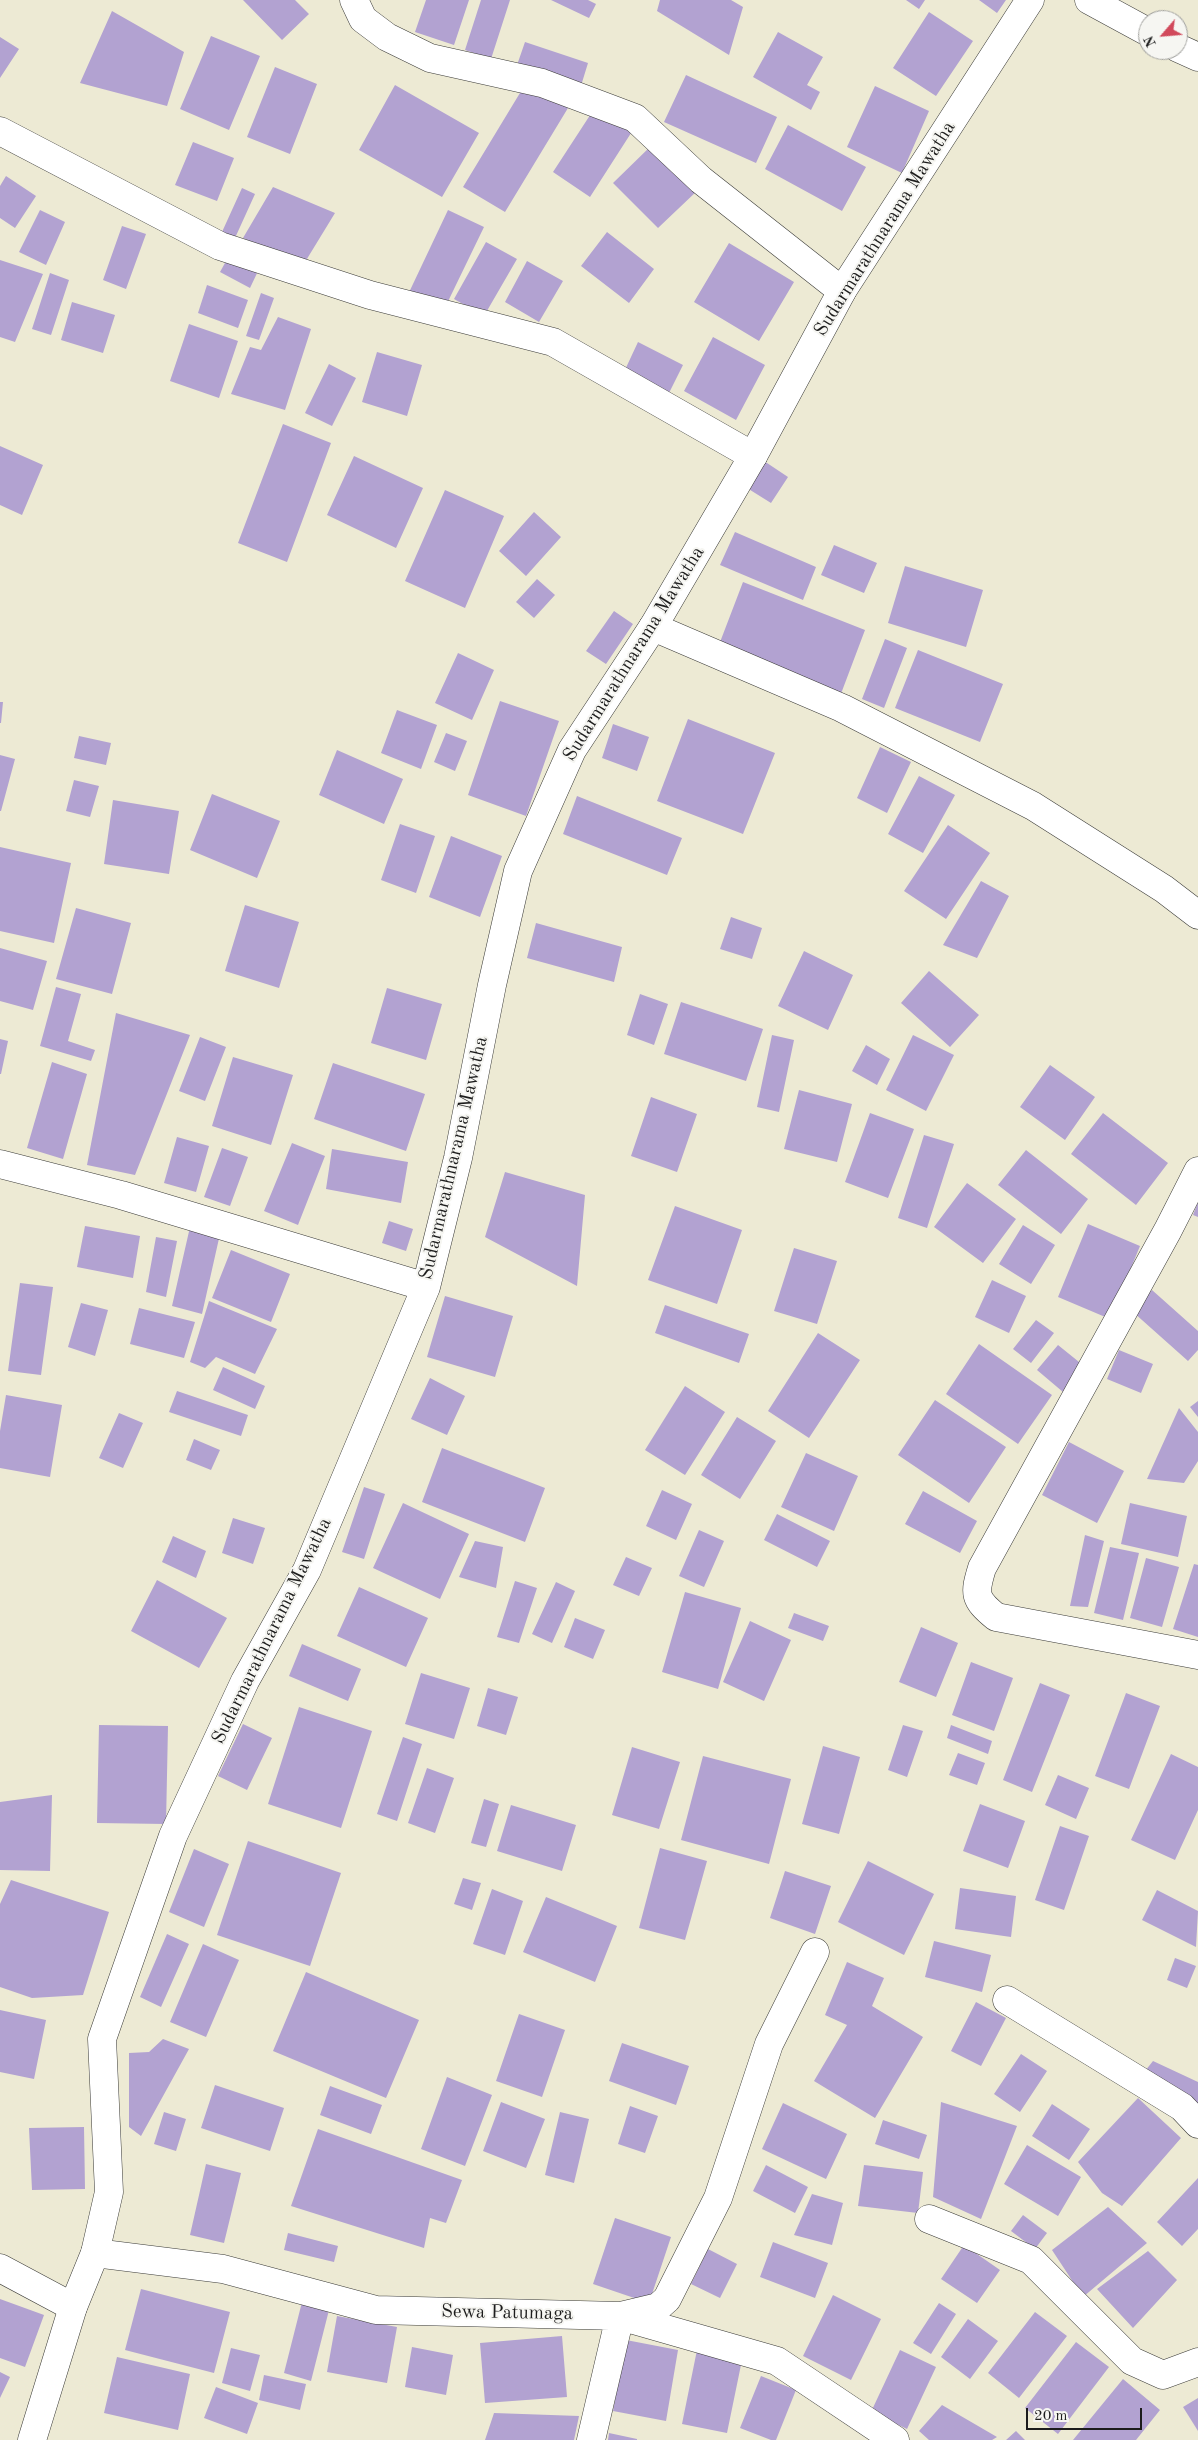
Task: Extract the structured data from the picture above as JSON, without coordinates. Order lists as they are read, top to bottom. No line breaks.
{"streets":{"street":["Sudarmarathnarama Mawatha","Sewa Patumaga"]},"crossings":[["Sudarmarathnarama Mawatha","Sewa Patumaga"]],"scale_bar":"20 m","north":"bottom left"}
